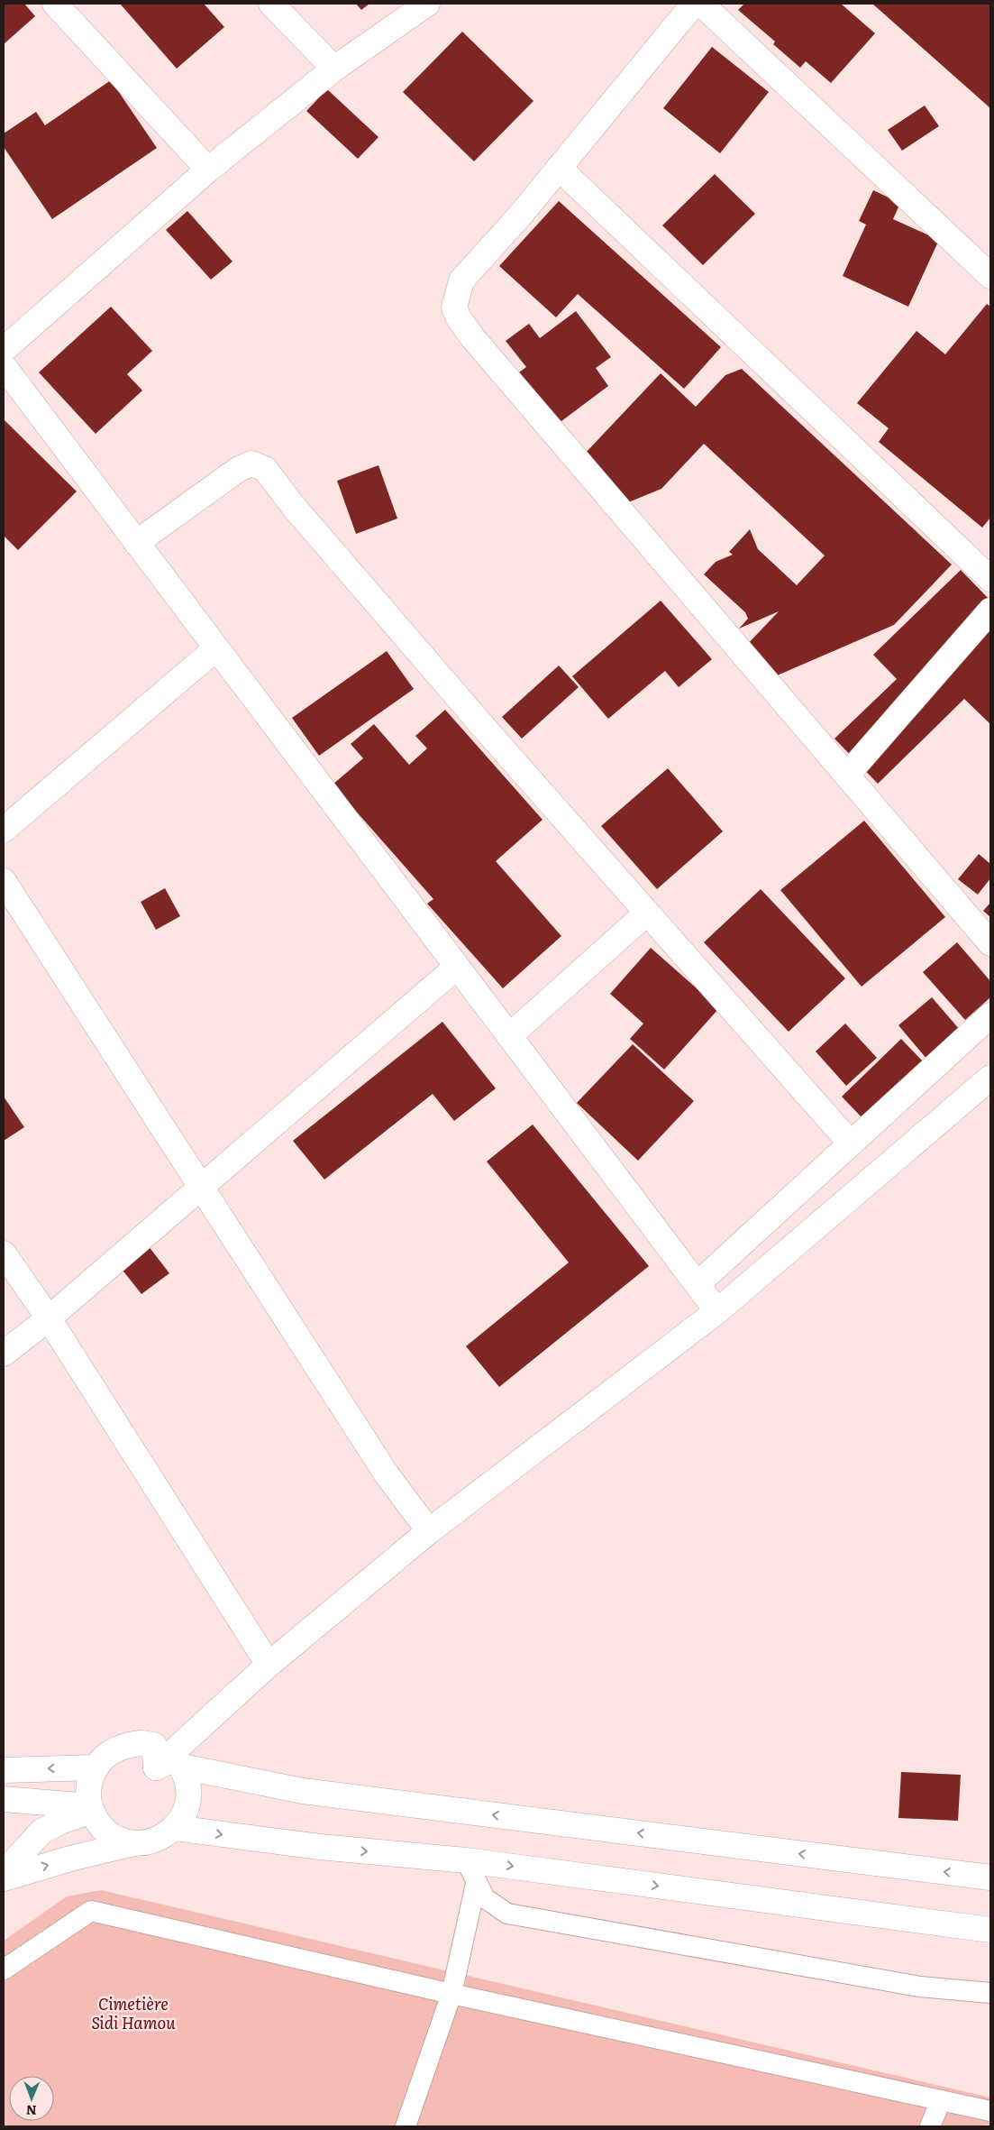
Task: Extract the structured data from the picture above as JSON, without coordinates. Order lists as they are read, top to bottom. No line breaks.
{"parks":["Cimetière Sidi Hamou"],"north":"bottom"}
